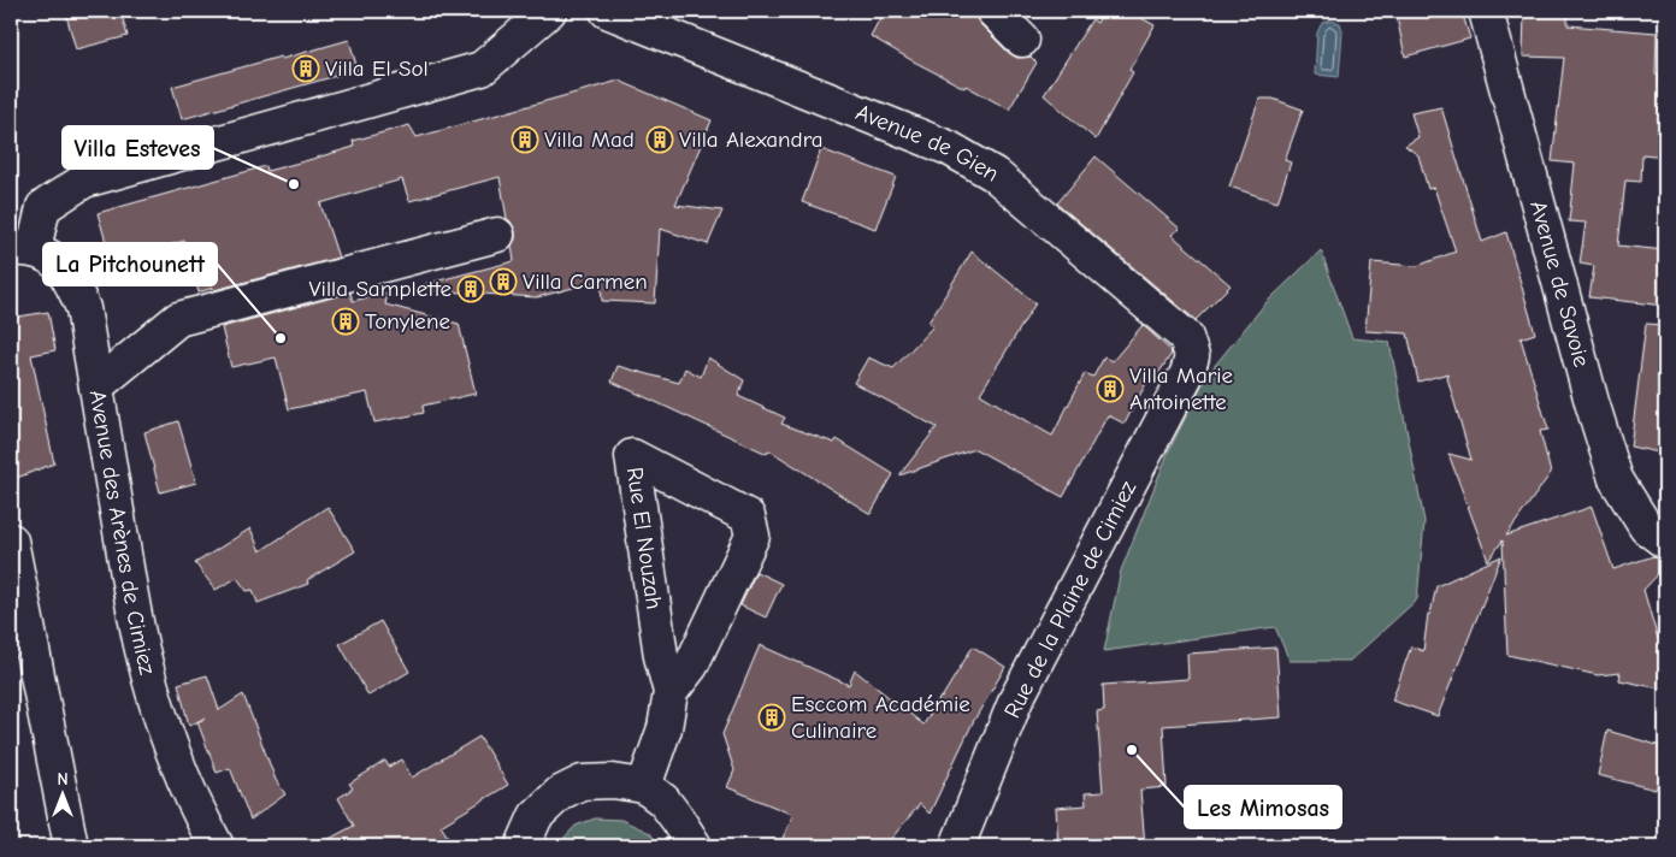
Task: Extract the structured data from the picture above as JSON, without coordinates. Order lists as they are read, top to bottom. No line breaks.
{"streets":{"street":["Avenue de Gien","Avenue de Savoie","Avenue des Arènes de Cimiez","Rue El Nouzah","Rue de la Plaine de Cimiez"]},"crossings":[["Avenue de Gien","Rue de la Plaine de Cimiez"]],"places":{"building":["Villa El Sol","Villa Mad","Villa Alexandra","Villa Carmen","Villa Samplette","Tonylene","Villa Marie Antoinette","Esccom Académie Culinaire"],"other":["Villa Esteves","La Pitchounett","Les Mimosas"]},"north":"top"}
